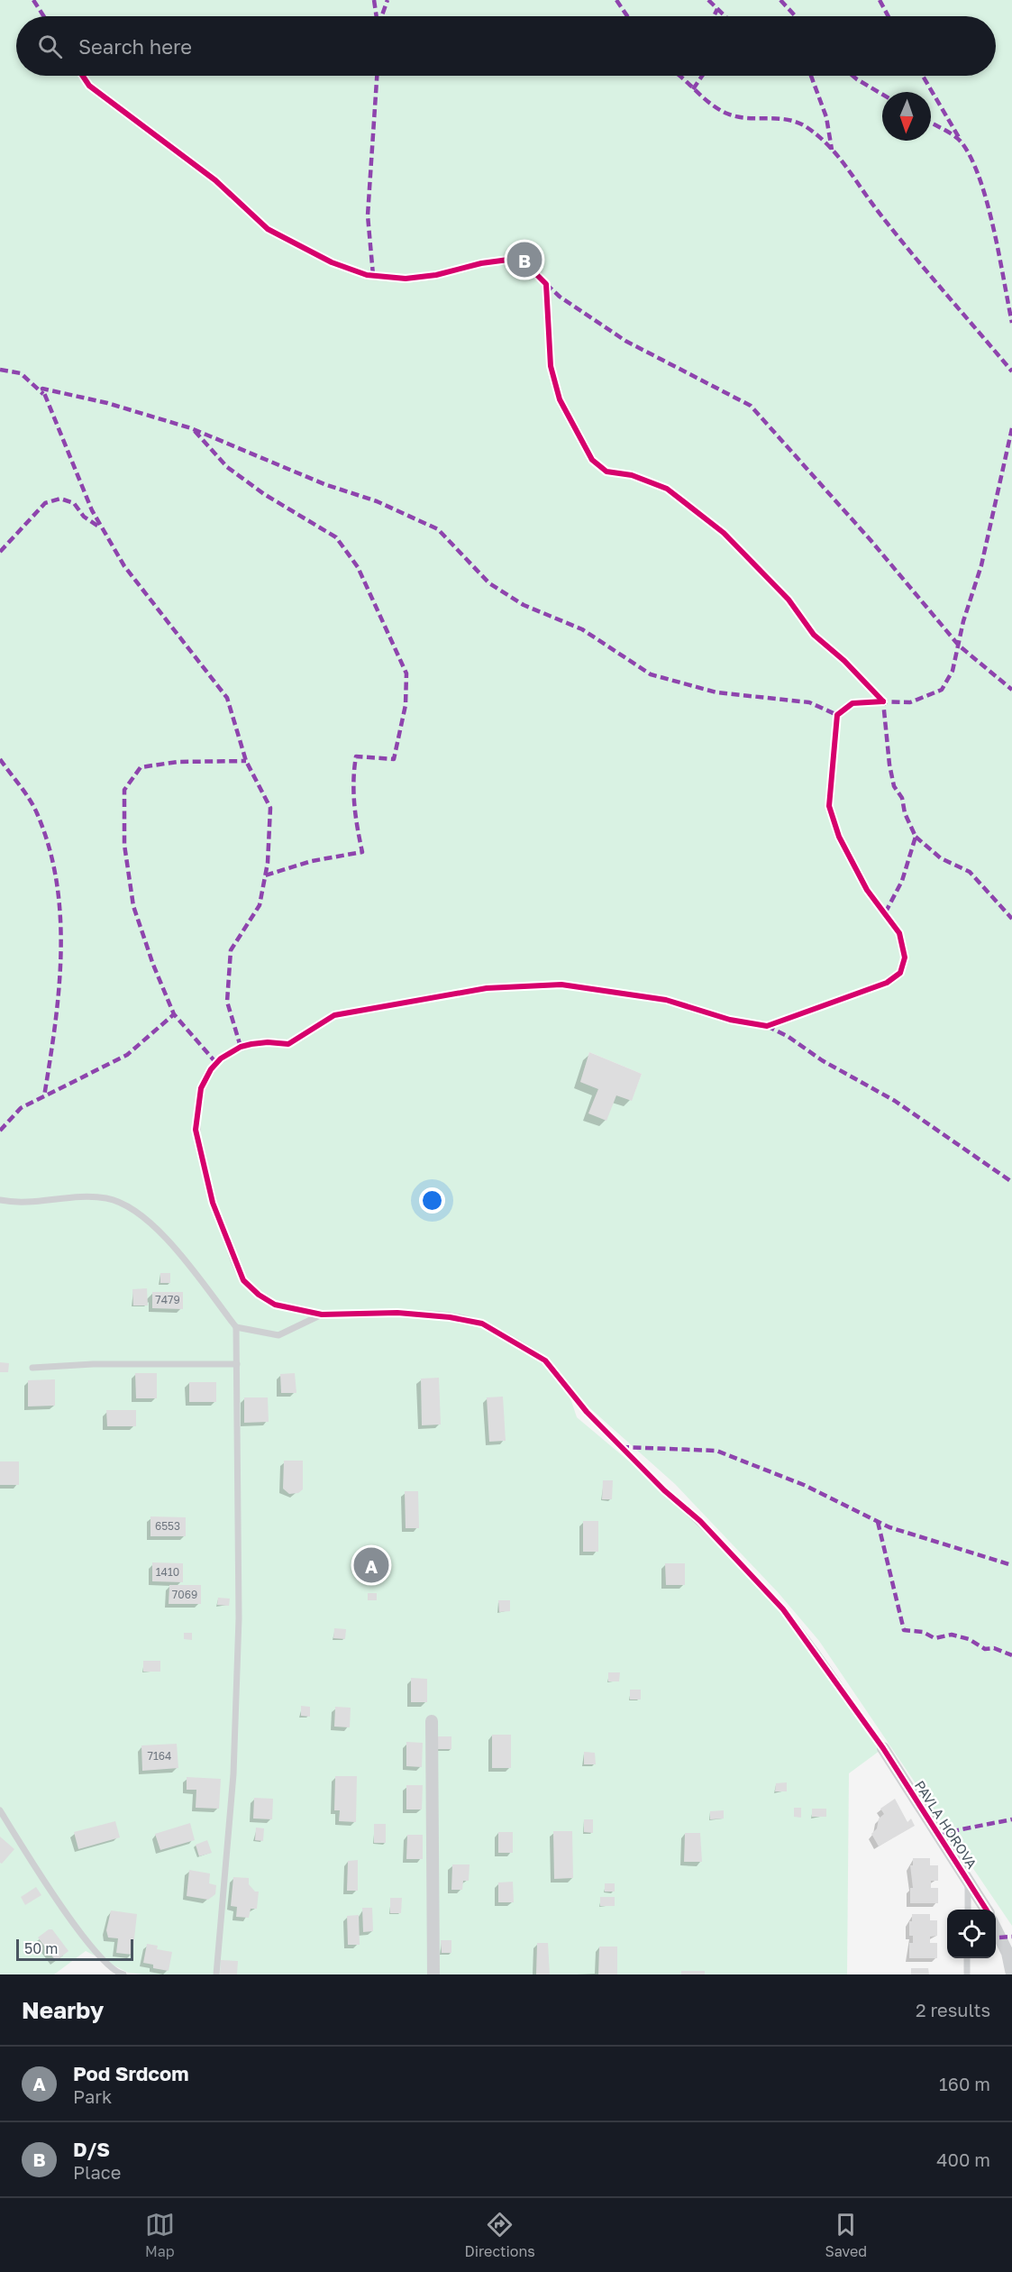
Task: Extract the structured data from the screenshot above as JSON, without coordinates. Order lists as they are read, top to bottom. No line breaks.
{"streets":{"street":["PAVLA HOROVA"]},"house_numbers":["7479","6553","1410","7069","7164"],"scale_bar":"50 m","north":"bottom","page":{"search":"Search here","pins":["B","A"],"scale":"50 m","heading":["Nearby","2 results"],"list":[{"mark":"A","name":"Pod Srdcom","note":"Park","value":"160 m"},{"mark":"B","name":"D/S","note":"Place","value":"400 m"}],"nav":["Map","Directions","Saved"]}}
